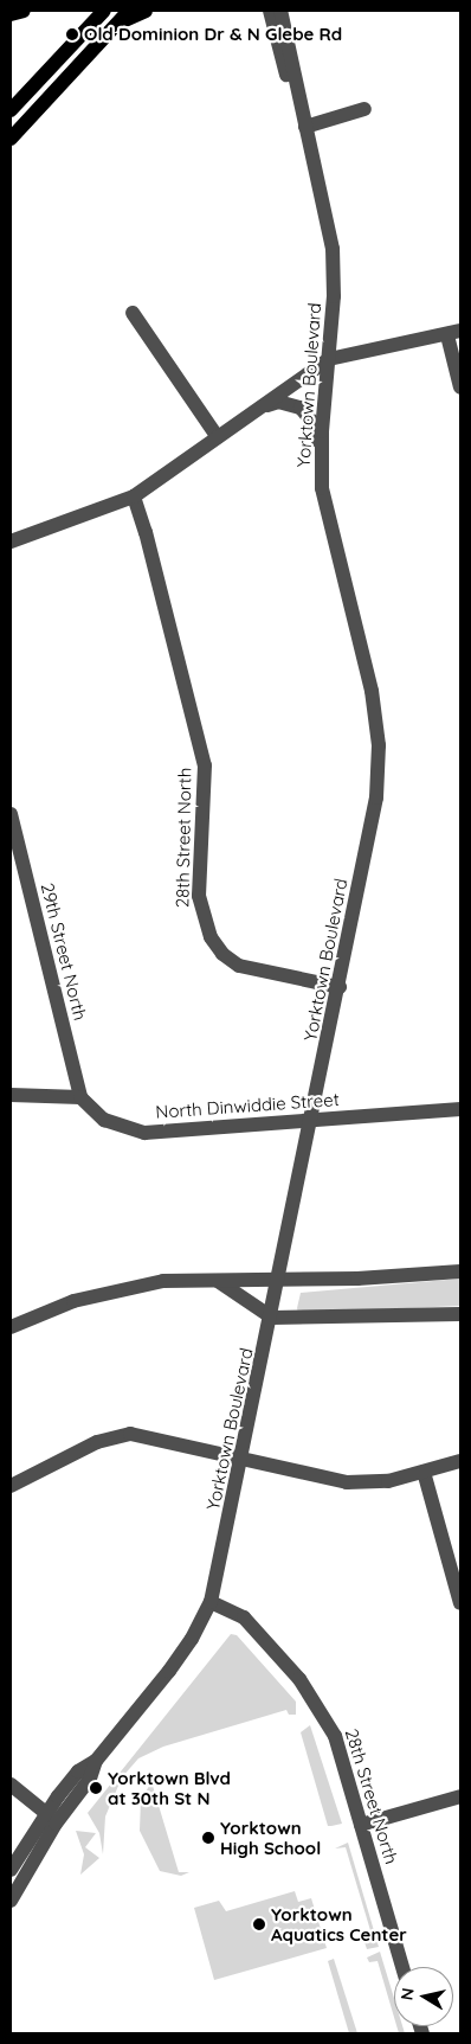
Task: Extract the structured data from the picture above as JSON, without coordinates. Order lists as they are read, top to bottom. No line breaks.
{"streets":{"street":["Yorktown Boulevard","28th Street North","29th Street North","North Dinwiddie Street"]},"crossings":[["Yorktown Boulevard","28th Street North"],["Yorktown Boulevard","North Dinwiddie Street"],["29th Street North","North Dinwiddie Street"]],"places":["Old Dominion Dr & N Glebe Rd","Yorktown Blvd at 30th St N","Yorktown High School","Yorktown Aquatics Center"],"north":"left"}
